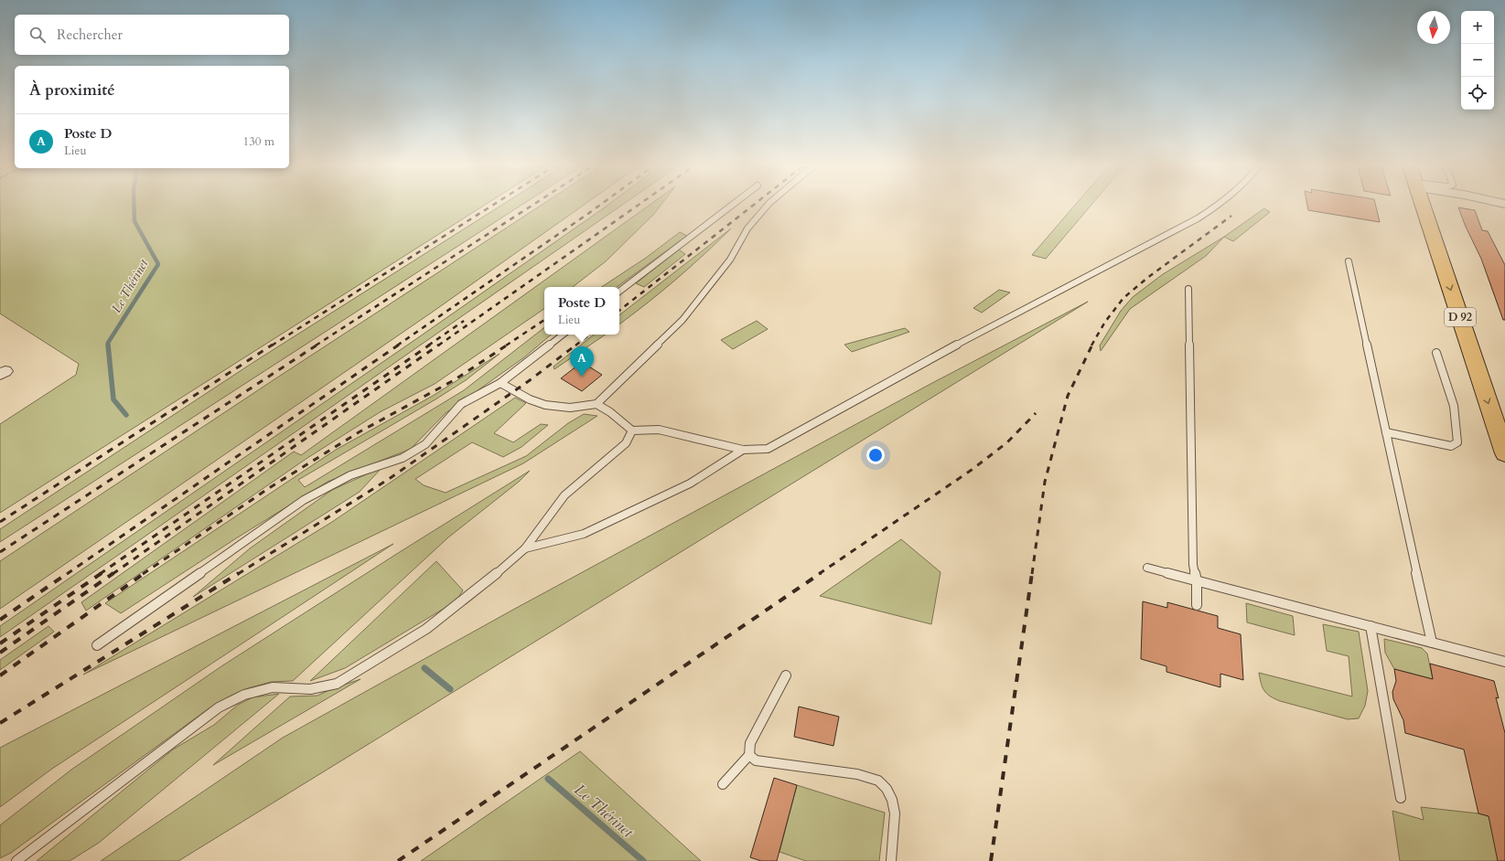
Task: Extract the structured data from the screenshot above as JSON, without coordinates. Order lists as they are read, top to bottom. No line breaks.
{"streets":{"main road":["D 92"]},"water":["Le Thérinet"],"north":"bottom","page":{"map_buttons":["+","−"],"search":"Rechercher","heading":"À proximité","list":[{"mark":"A","name":"Poste D","note":"Lieu","value":"130 m"}],"popup":["Poste D","Lieu"],"pins":"A"}}
